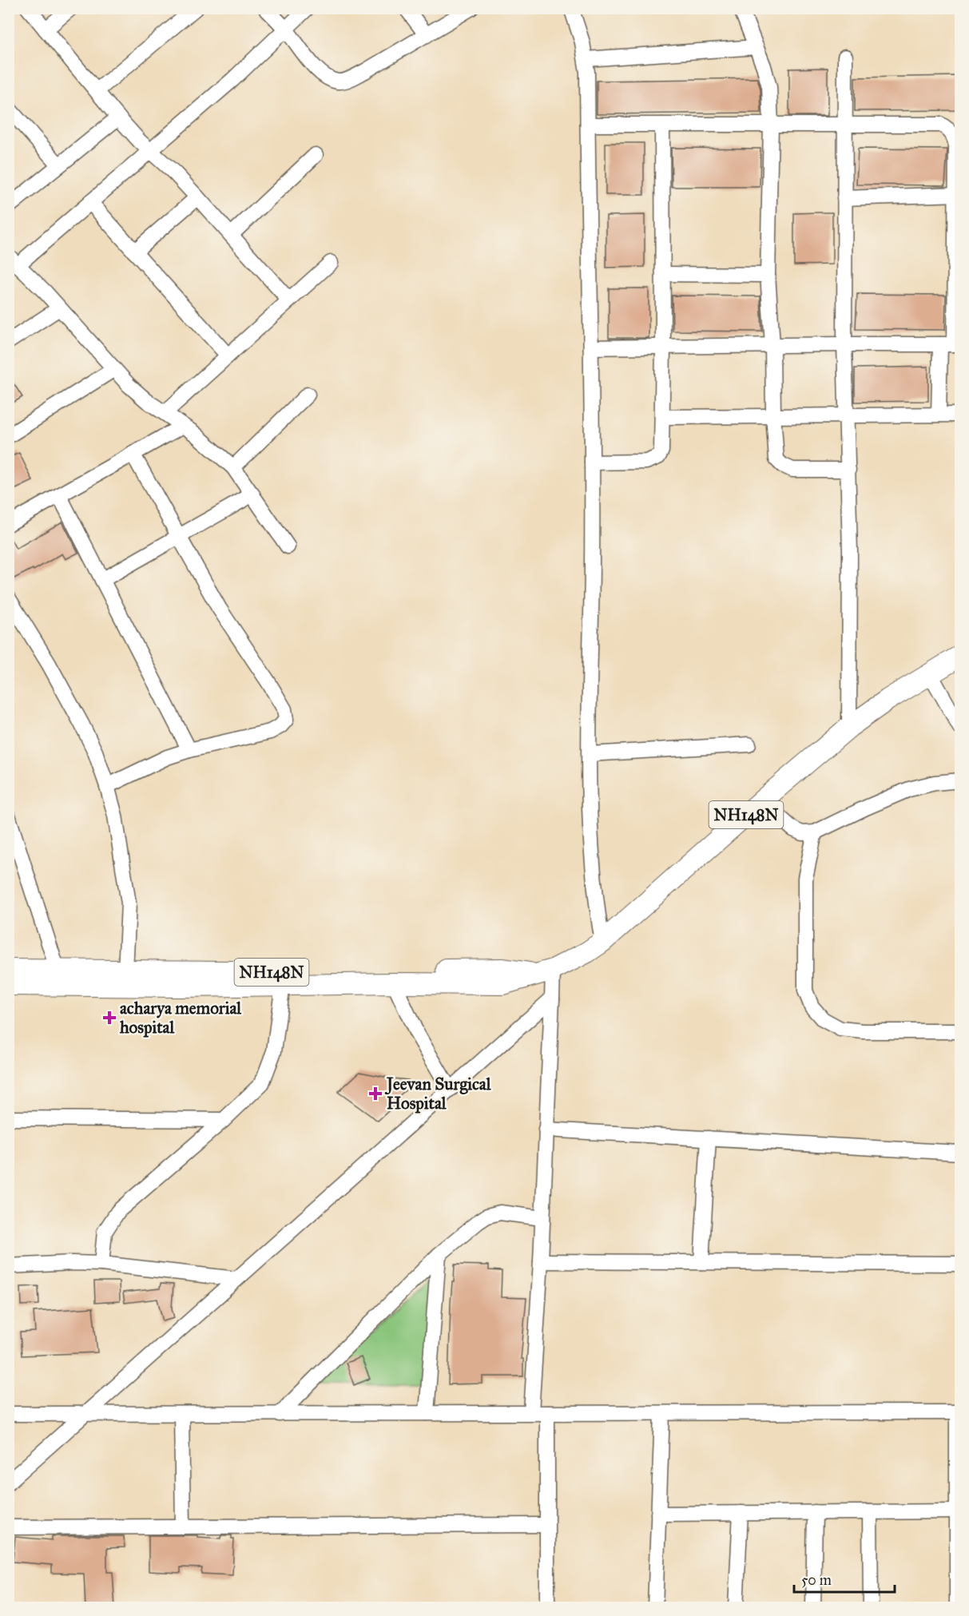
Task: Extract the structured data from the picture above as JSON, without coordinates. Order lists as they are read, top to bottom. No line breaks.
{"streets":{"highway":["NH148N"]},"places":{"health":["acharya memorial hospital","Jeevan Surgical Hospital"]},"scale_bar":"50 m"}
